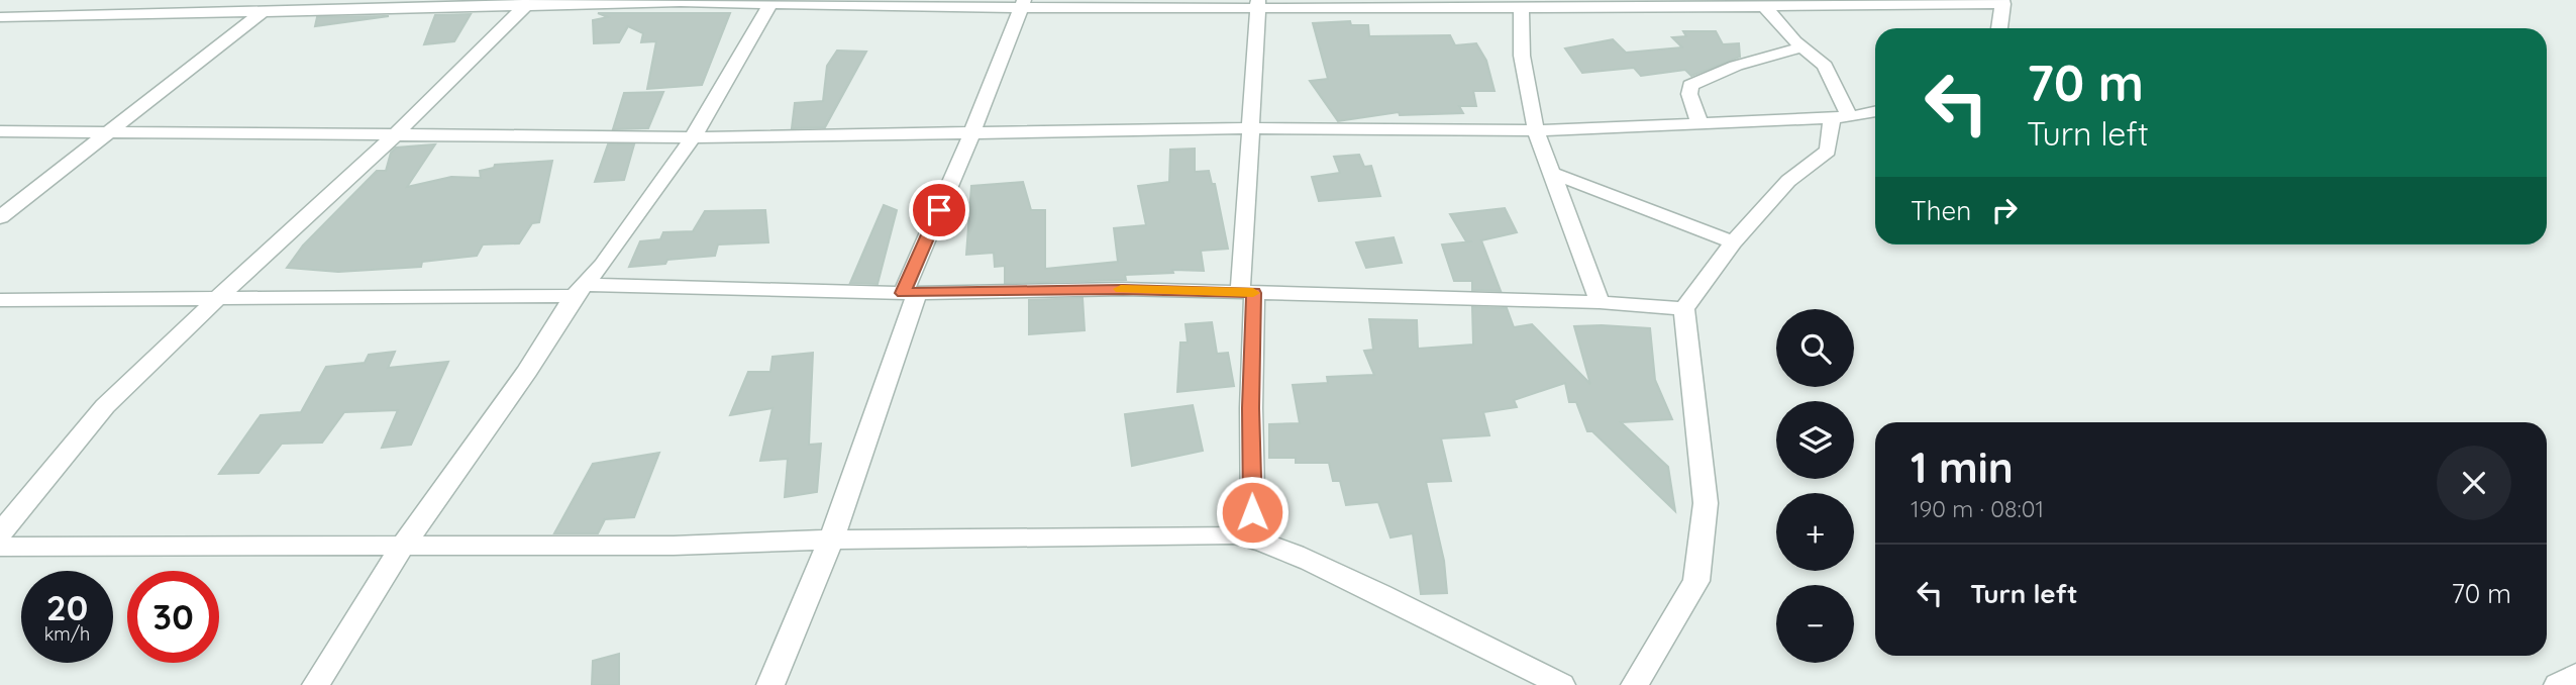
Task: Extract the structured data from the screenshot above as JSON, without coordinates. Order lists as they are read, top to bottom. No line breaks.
{"page":{"turn":["70 m","Turn left"],"then":"Then","map_buttons":["+","−"],"heading":["1 min","190 m · 08:01"],"list":[{"name":"Turn left","value":"70 m"}],"speed":"20 km/h","limit":"30"}}
